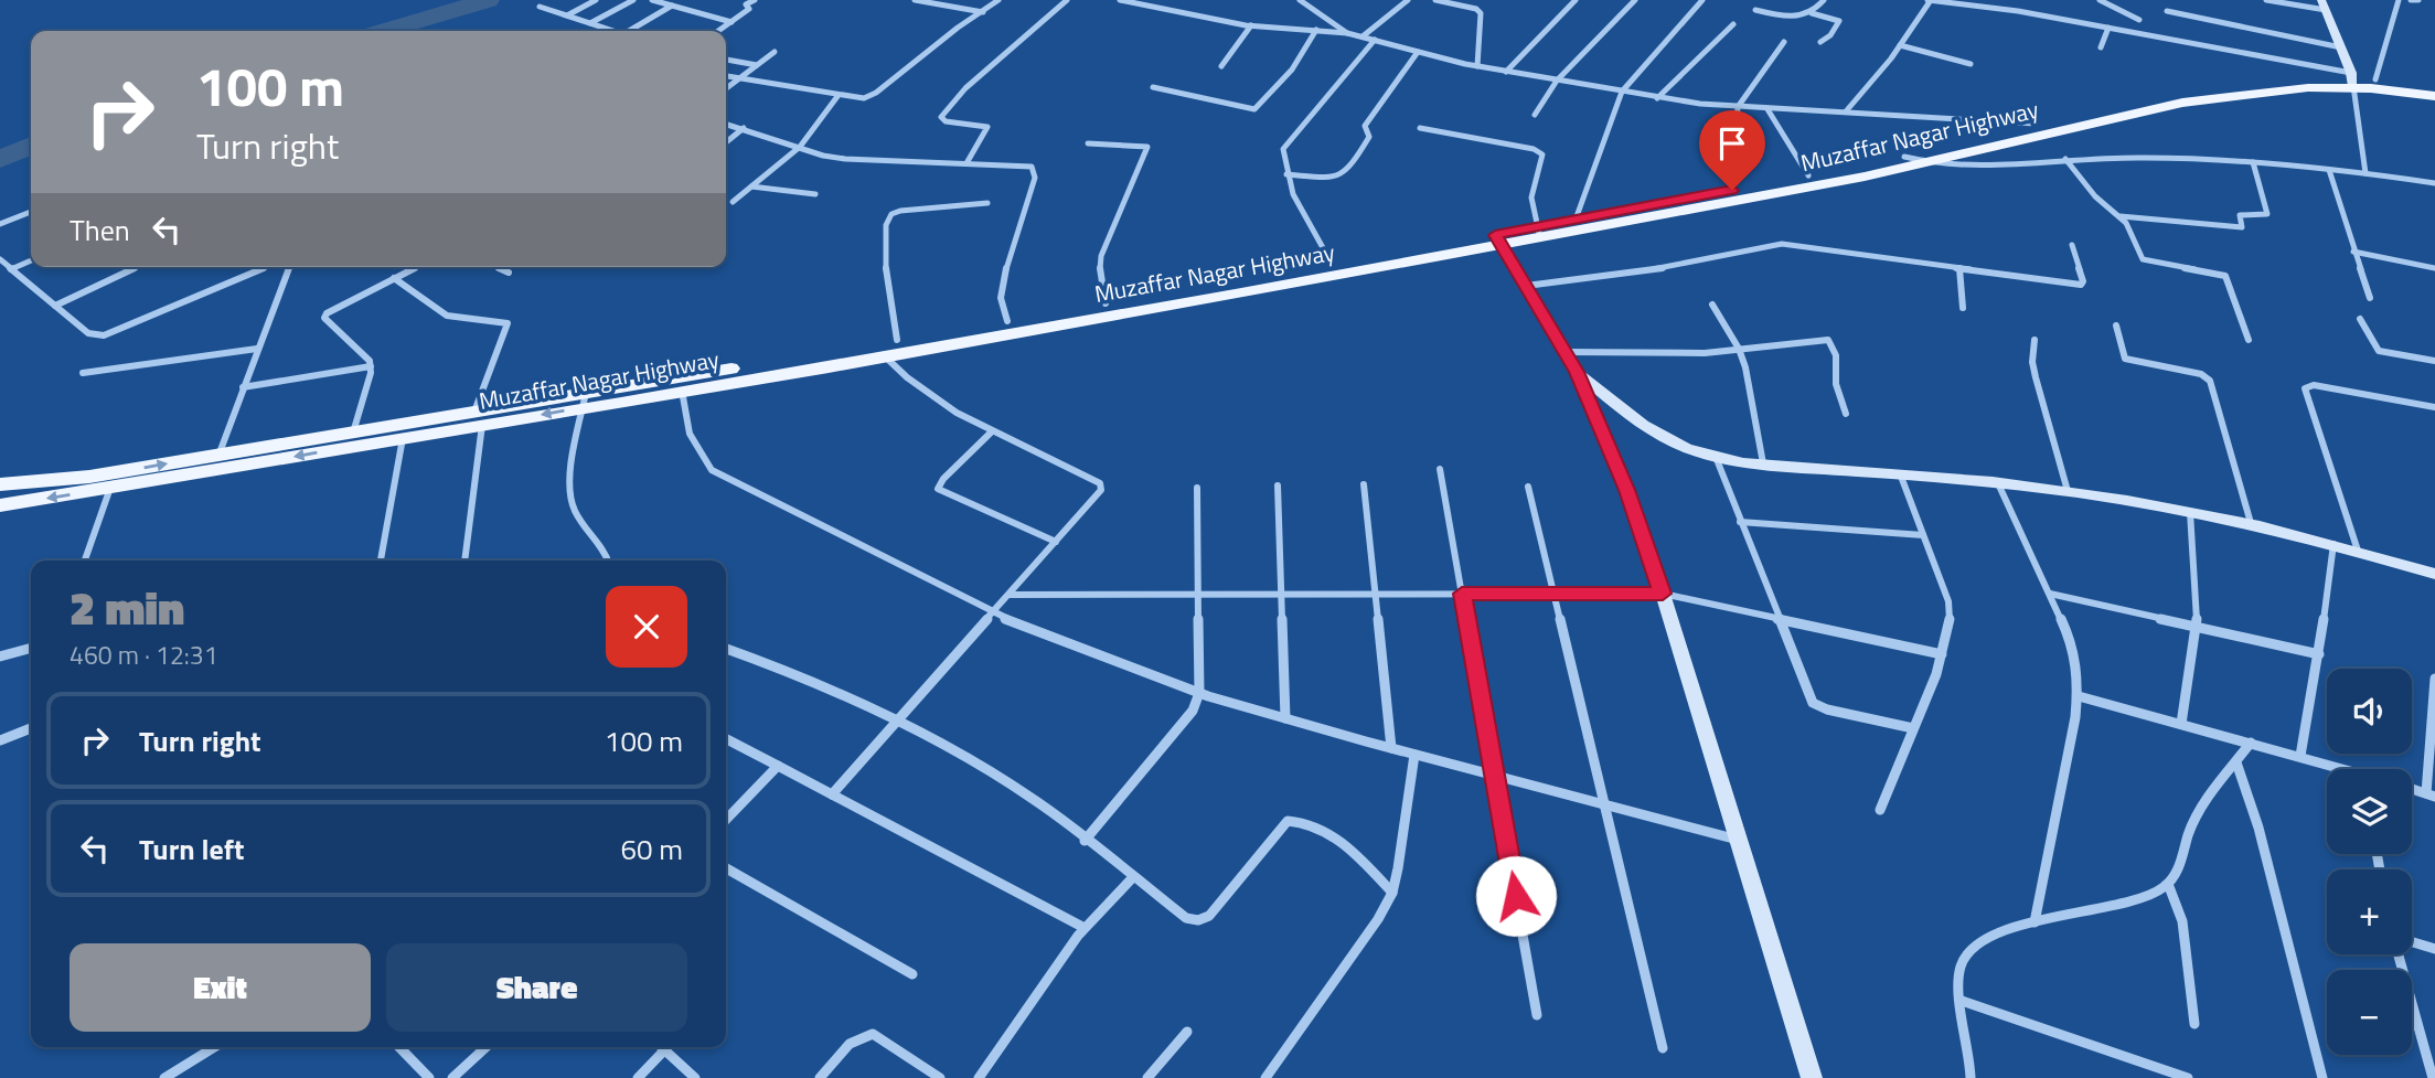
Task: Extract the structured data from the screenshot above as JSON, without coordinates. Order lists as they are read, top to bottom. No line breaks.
{"streets":{"main road":["Muzaffar Nagar Highway"]},"page":{"turn":["100 m","Turn right"],"then":"Then","heading":["2 min","460 m · 12:31"],"map_buttons":["+","−"],"list":[{"name":"Turn right","value":"100 m"},{"name":"Turn left","value":"60 m"}],"buttons":["Exit","Share"]}}
